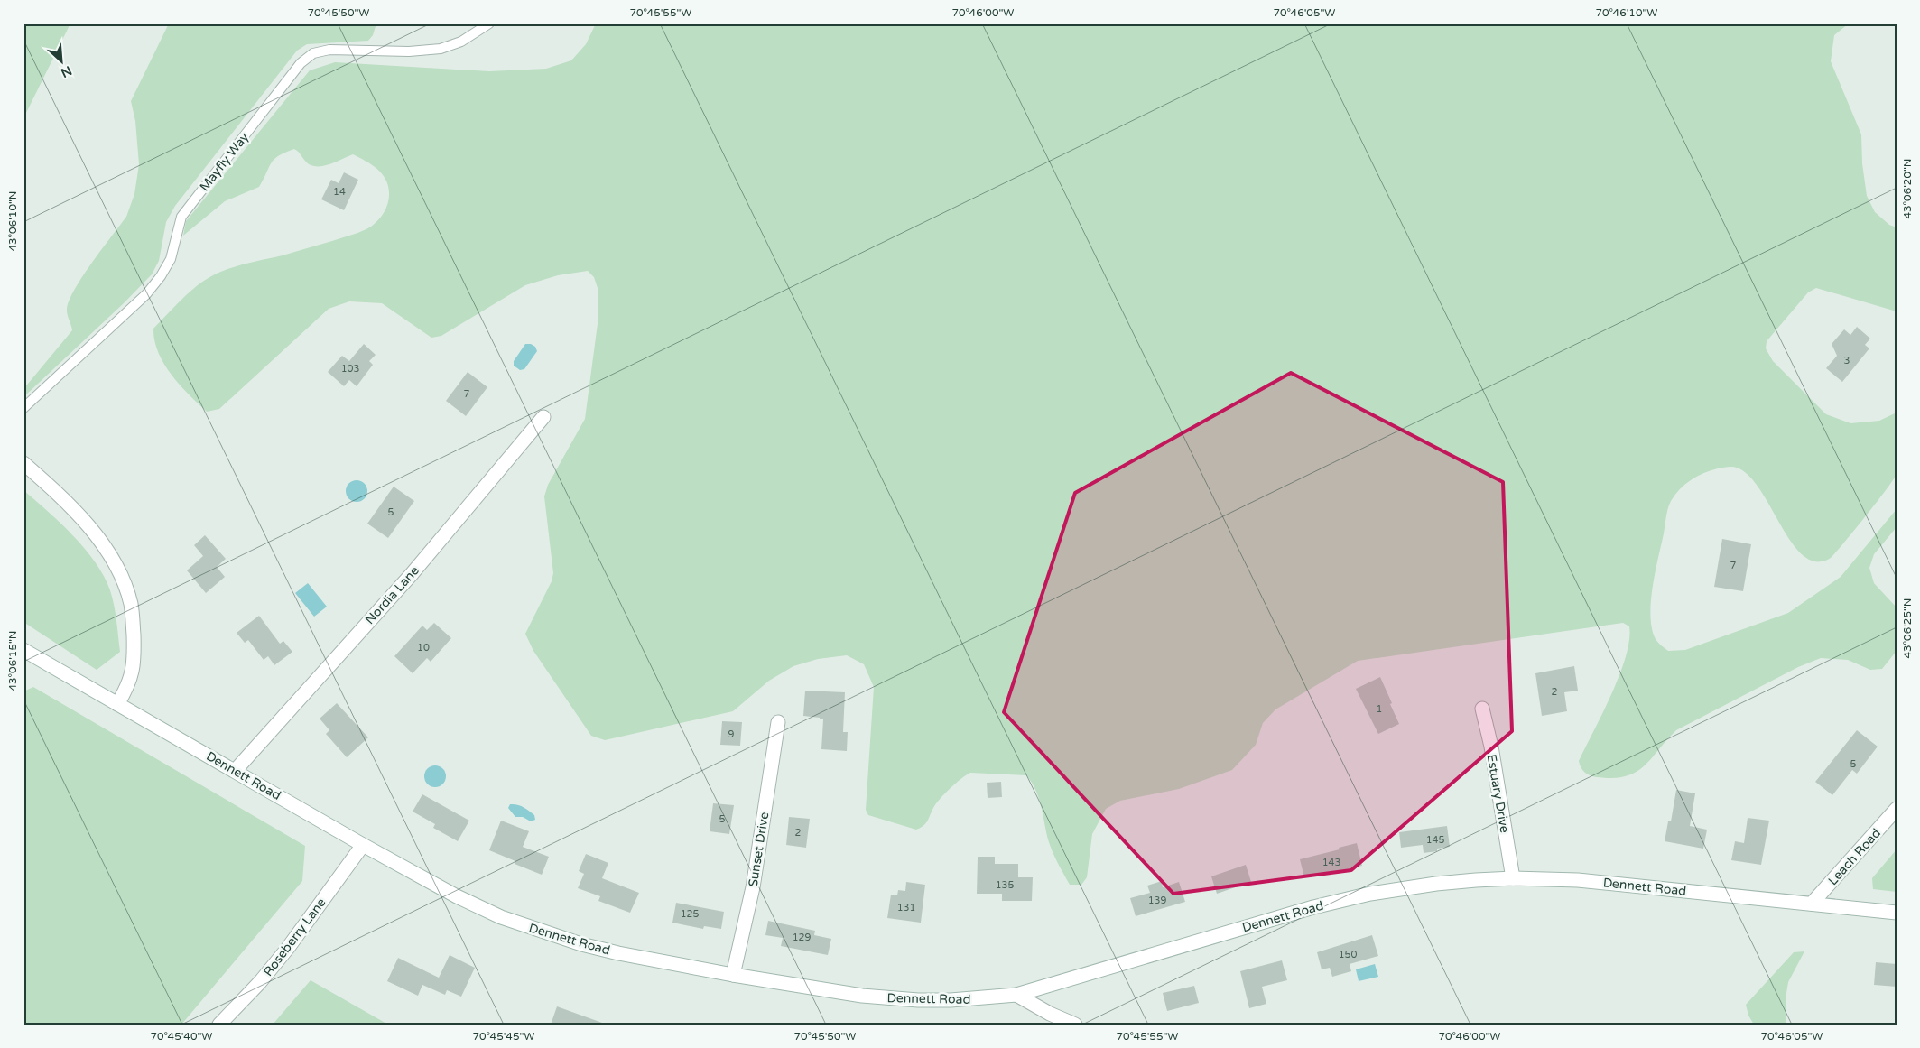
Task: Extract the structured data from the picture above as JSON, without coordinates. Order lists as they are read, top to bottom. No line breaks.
{"streets":{"street":["Nordia Lane","Dennett Road","Estuary Drive","Sunset Drive","Leach Road","Roseberry Lane"],"lane":["Mayfly Way"]},"crossings":[["Nordia Lane","Dennett Road"],["Dennett Road","Estuary Drive"],["Dennett Road","Sunset Drive"],["Dennett Road","Leach Road"],["Dennett Road","Roseberry Lane"]],"house_numbers":["14","3","103","7","5","7","10","2","1","9","5","5","2","145","143","135","139","131","125","129","150"],"north":"bottom right","coordinates":["70°45'50\"W","70°45'55\"W","70°46'00\"W","70°46'05\"W","70°46'10\"W","43°06'20\"N","43°06'10\"N","43°06'25\"N","43°06'15\"N","70°45'40\"W","70°45'45\"W"]}
